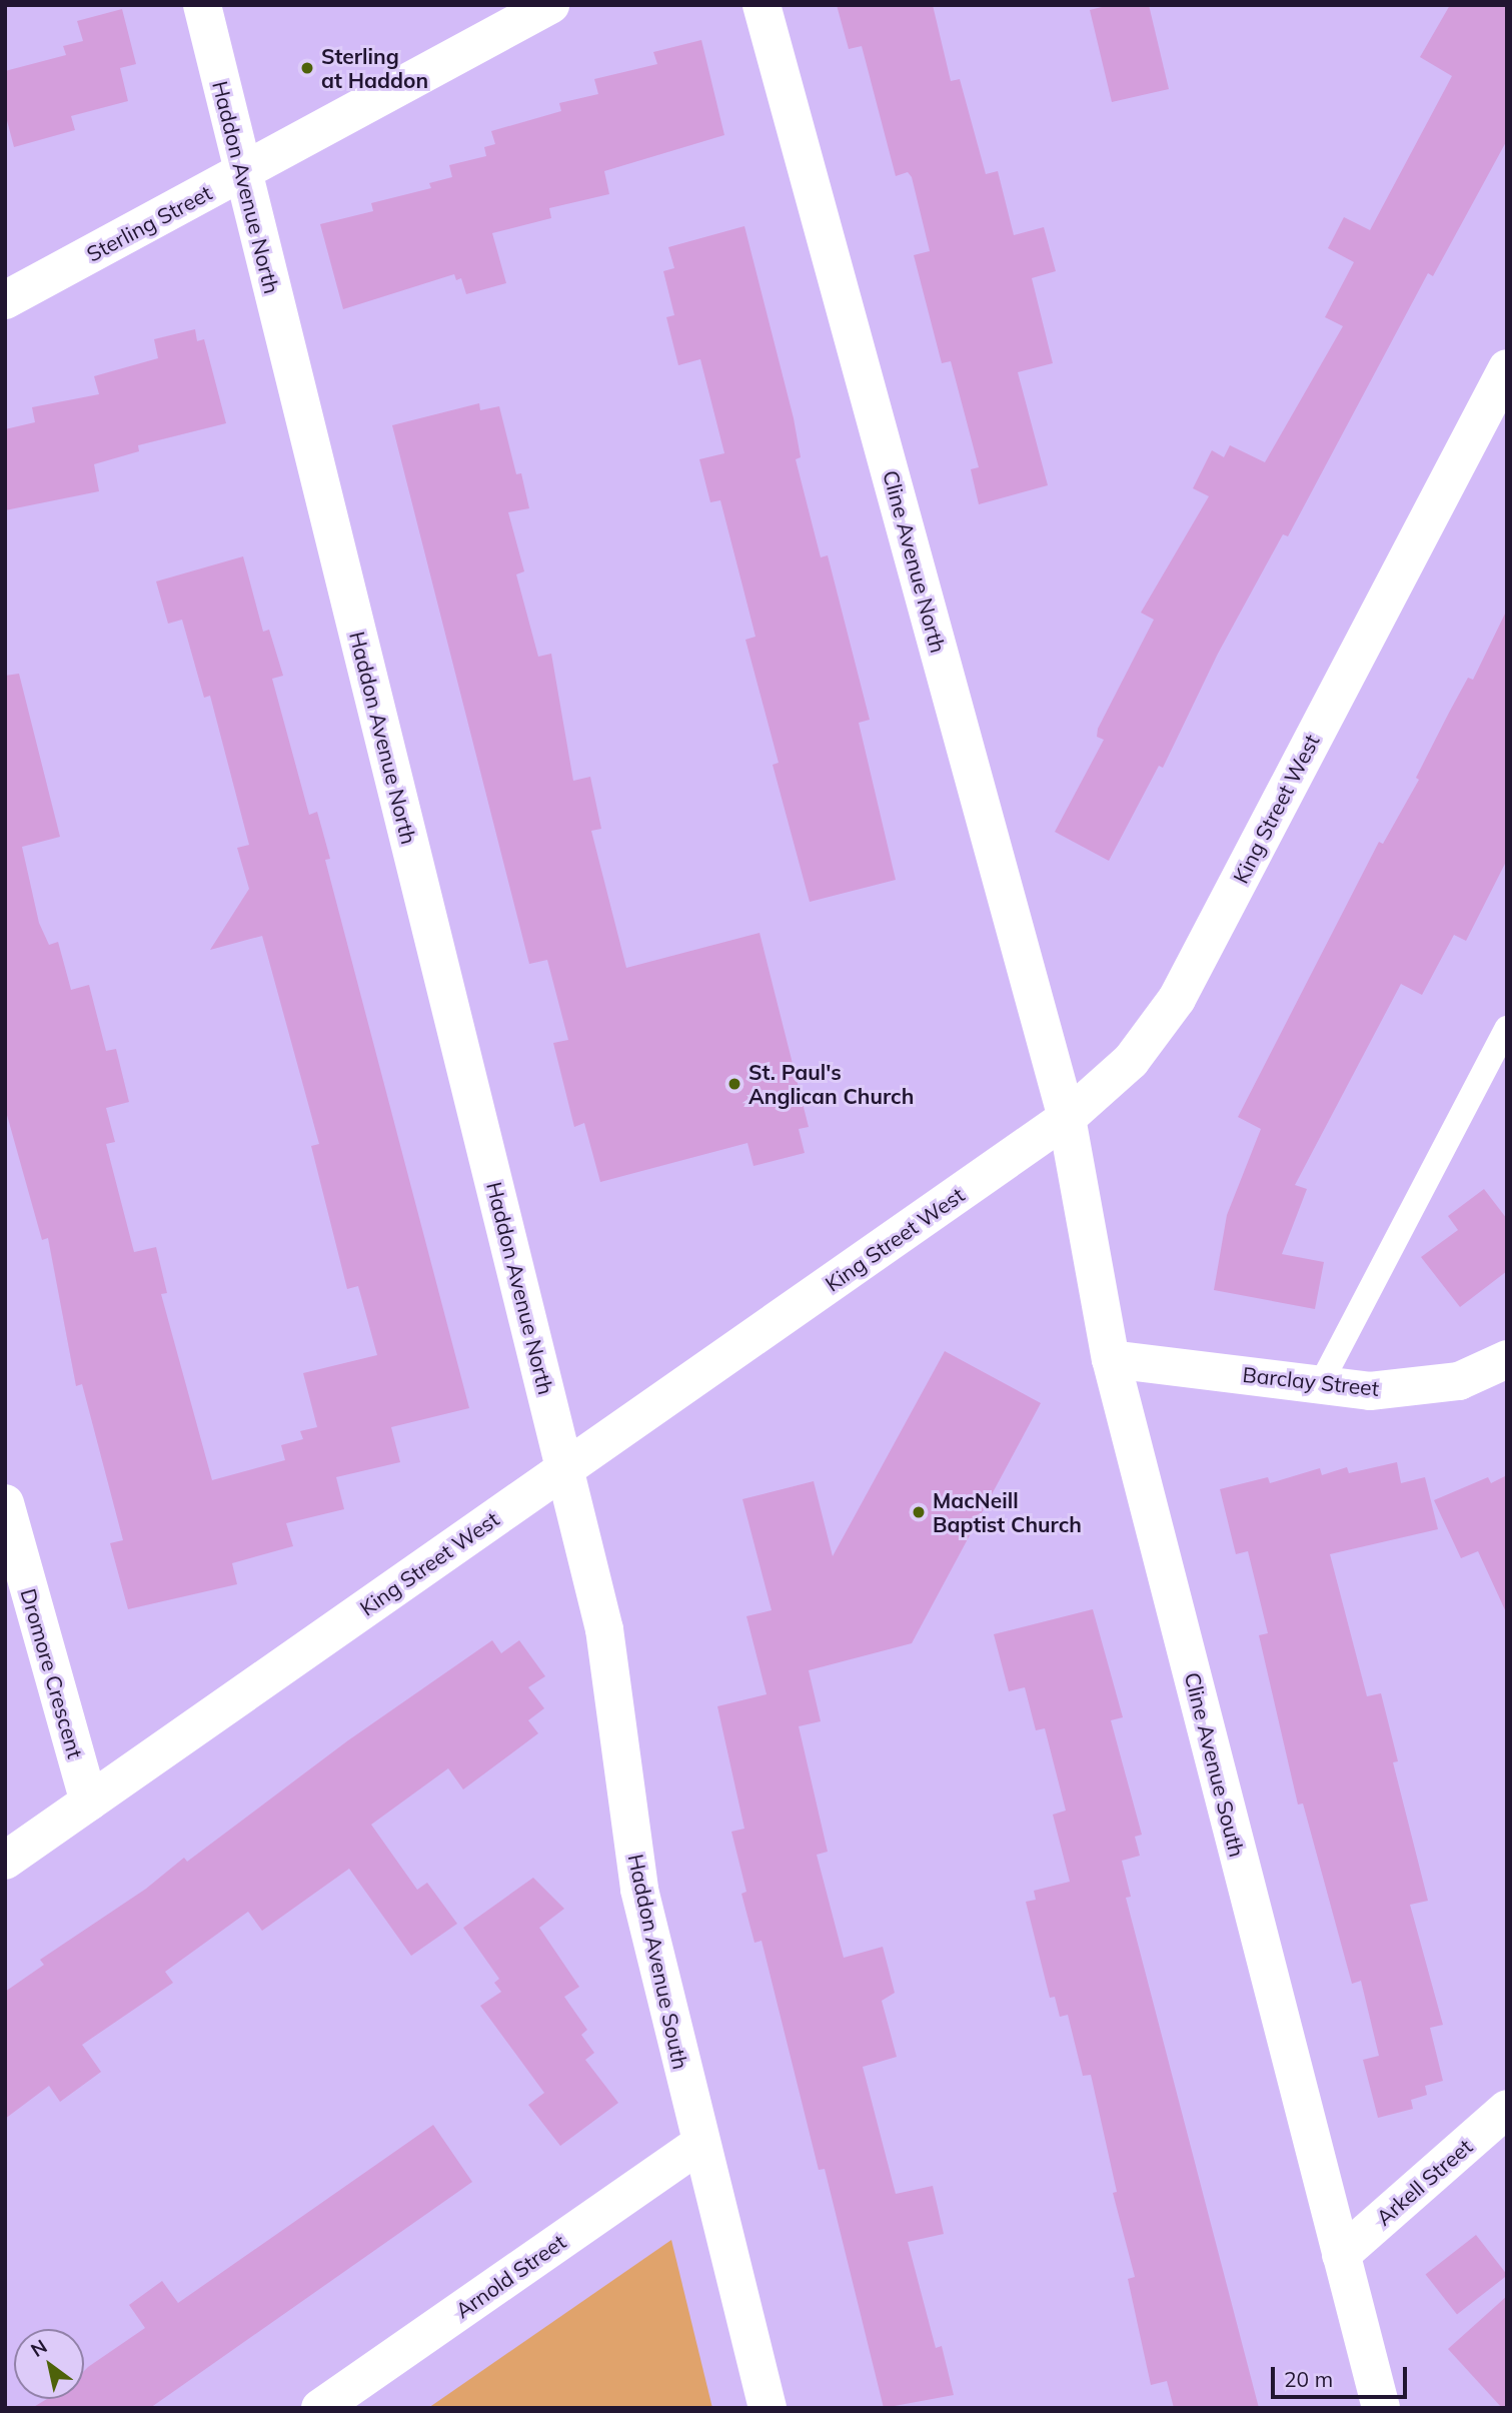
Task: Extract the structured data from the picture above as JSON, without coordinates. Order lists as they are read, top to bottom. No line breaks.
{"streets":{"street":["Haddon Avenue North","Sterling Street","Cline Avenue North","King Street West","Barclay Street","Dromore Crescent","Cline Avenue South","Haddon Avenue South","Arkell Street","Arnold Street"]},"crossings":[["Haddon Avenue North","Sterling Street"],["Haddon Avenue North","King Street West"],["Haddon Avenue North","Haddon Avenue South"],["Cline Avenue North","King Street West"],["Cline Avenue North","Cline Avenue South"],["King Street West","Dromore Crescent"],["King Street West","Cline Avenue South"],["King Street West","Haddon Avenue South"],["Barclay Street","Cline Avenue South"],["Cline Avenue South","Arkell Street"],["Haddon Avenue South","Arnold Street"]],"places":["Sterling at Haddon","St. Paul's Anglican Church","MacNeill Baptist Church"],"scale_bar":"20 m","north":"top left"}
